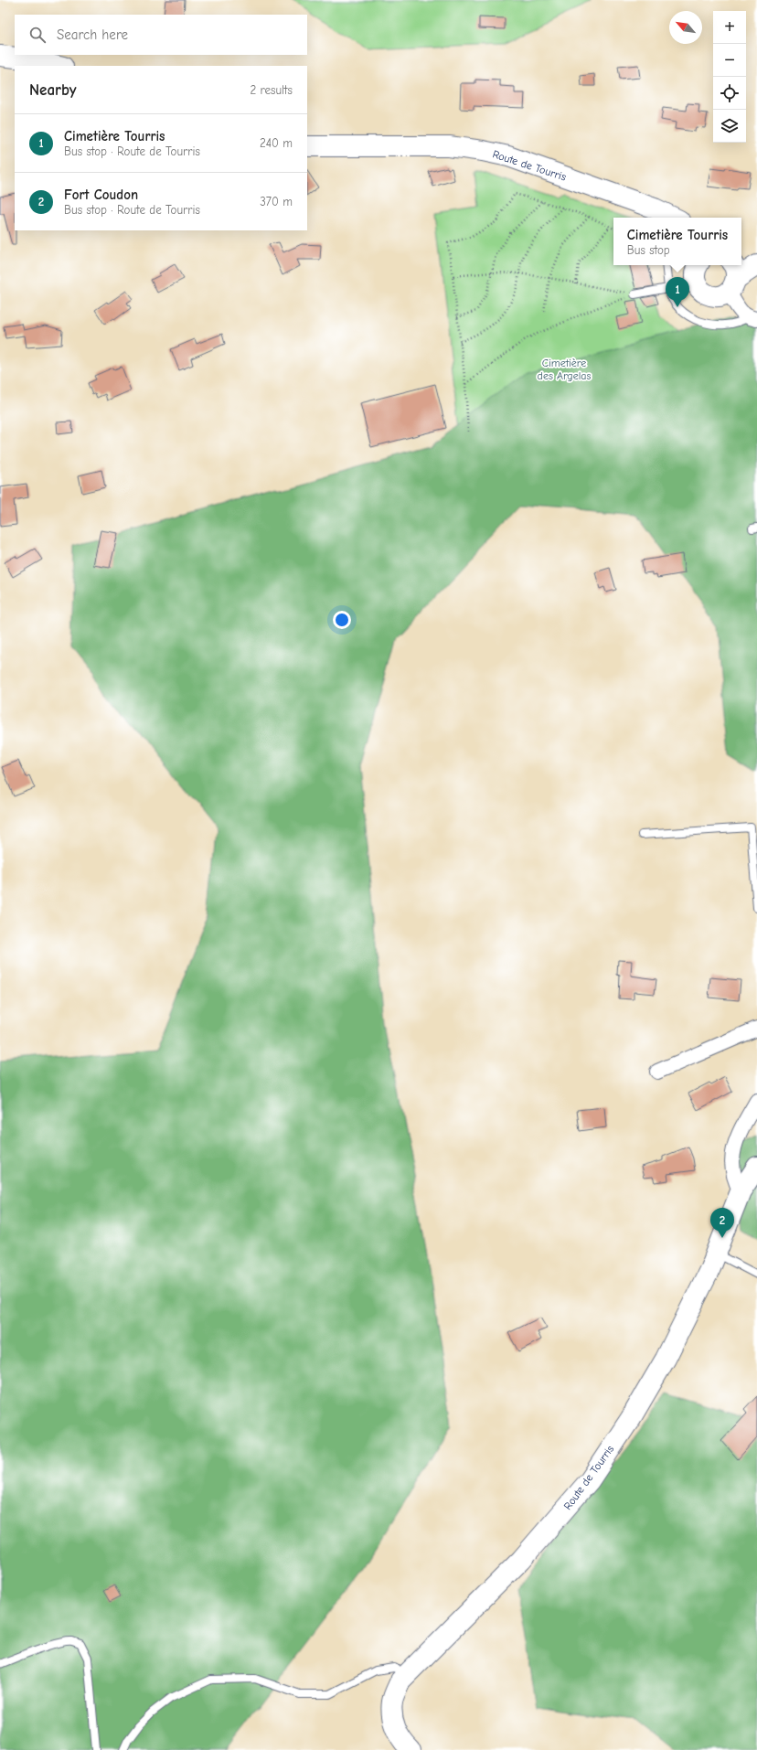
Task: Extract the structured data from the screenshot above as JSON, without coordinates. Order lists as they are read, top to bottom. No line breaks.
{"streets":{"street":["Route de Tourris"]},"parks":["Cimetière des Argelas"],"north":"top left","page":{"map_buttons":["+","−"],"search":"Search here","heading":["Nearby","2 results"],"list":[{"mark":"1","name":"Cimetière Tourris","note":"Bus stop · Route de Tourris","value":"240 m"},{"mark":"2","name":"Fort Coudon","note":"Bus stop · Route de Tourris","value":"370 m"}],"popup":["Cimetière Tourris","Bus stop"],"pins":["1","2"]}}
